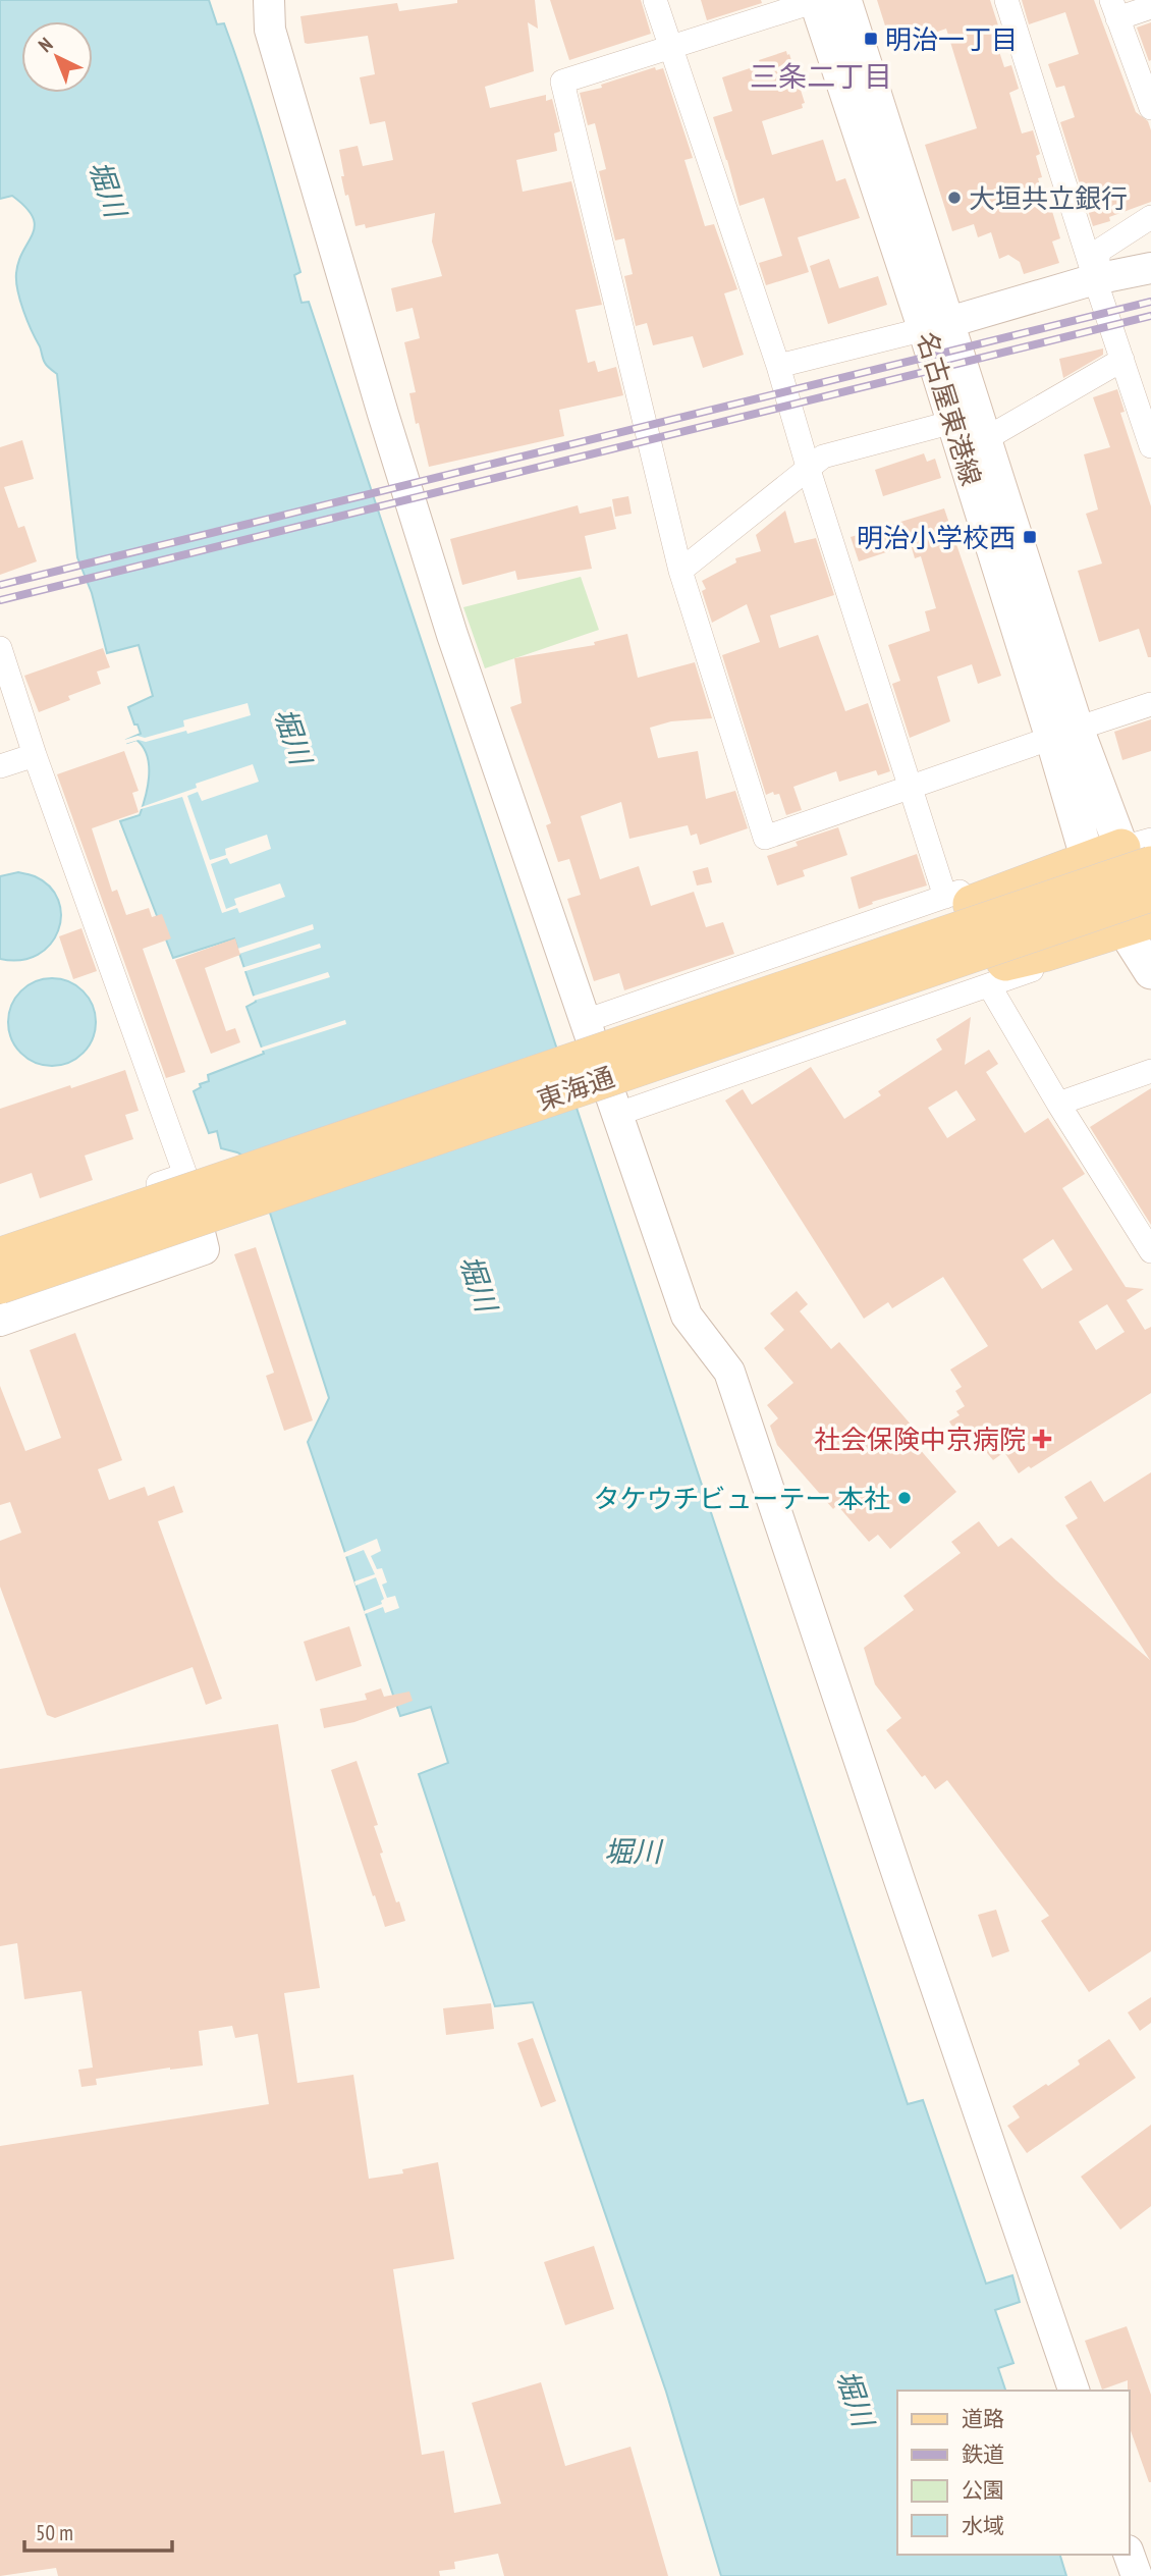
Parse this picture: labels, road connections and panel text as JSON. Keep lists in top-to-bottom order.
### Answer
{
  "streets": {
    "main road": ["名古屋東港線", "東海通"]
  },
  "crossings": [
    ["名古屋東港線", "東海通"]
  ],
  "districts": ["三条二丁目"],
  "water": ["堀川"],
  "places": {
    "transit": ["明治一丁目", "明治小学校西"],
    "other": ["大垣共立銀行", "タケウチビューテー 本社"],
    "health": ["社会保険中京病院"]
  },
  "legend": [
    "道路",
    "鉄道",
    "公園",
    "水域"
  ],
  "scale_bar": "50 m",
  "north": "top left"
}
